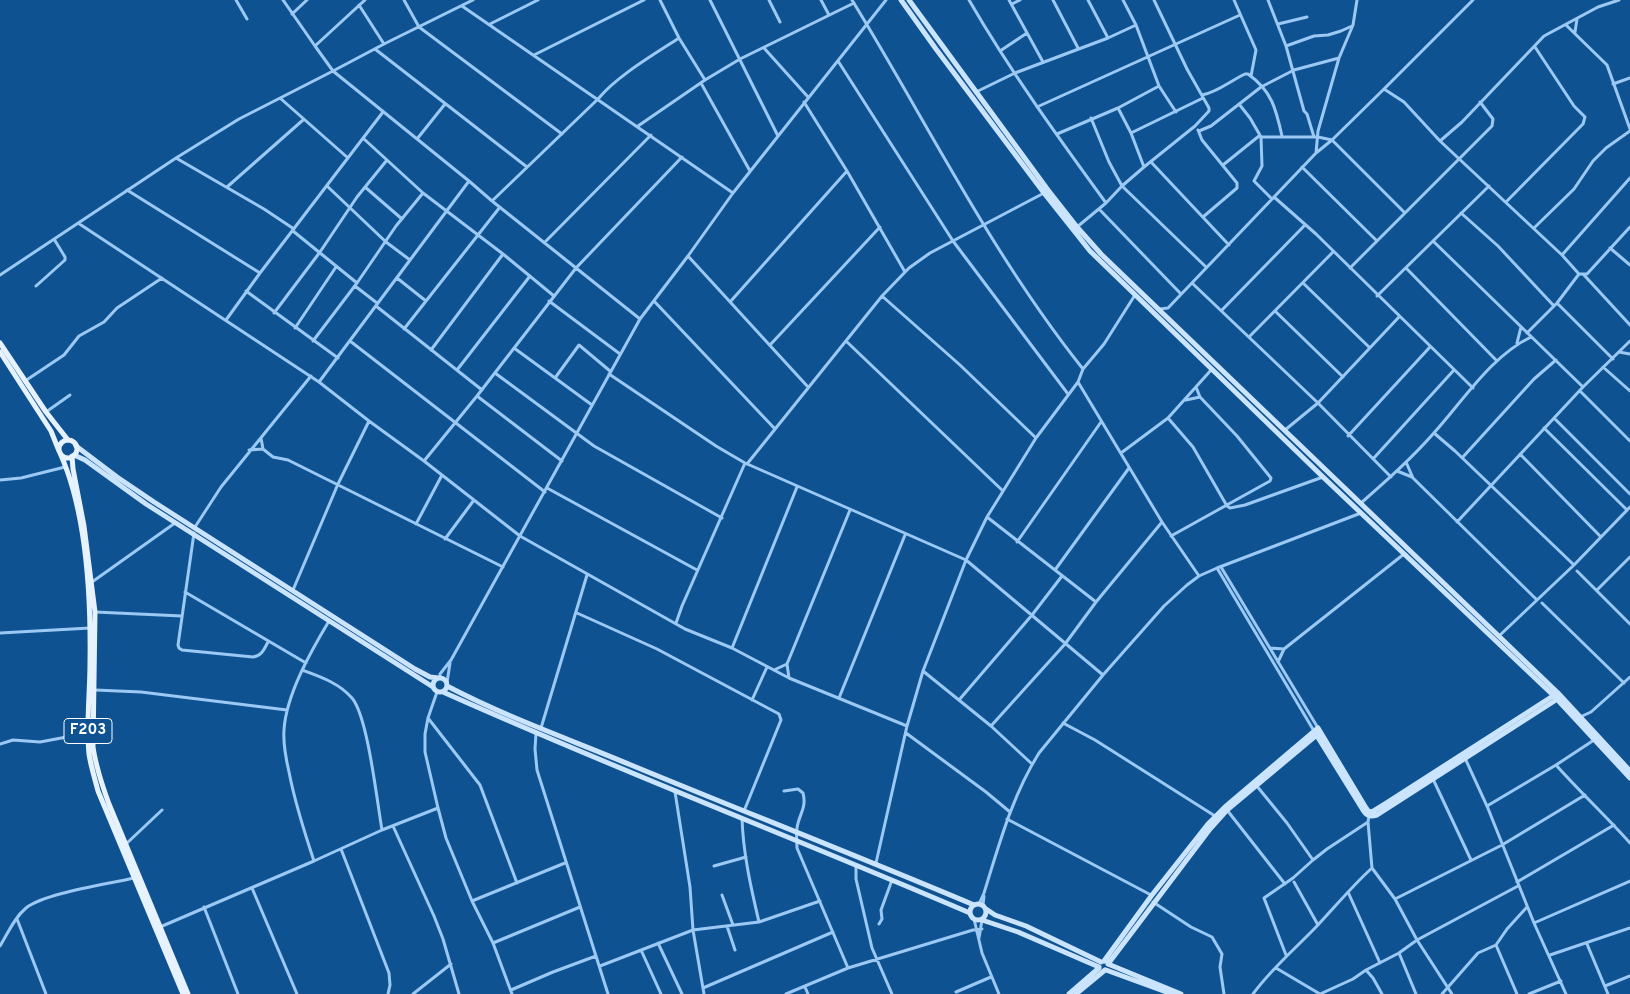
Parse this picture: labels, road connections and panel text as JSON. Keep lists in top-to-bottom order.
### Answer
{
  "streets": {
    "main road": ["F203"]
  }
}
